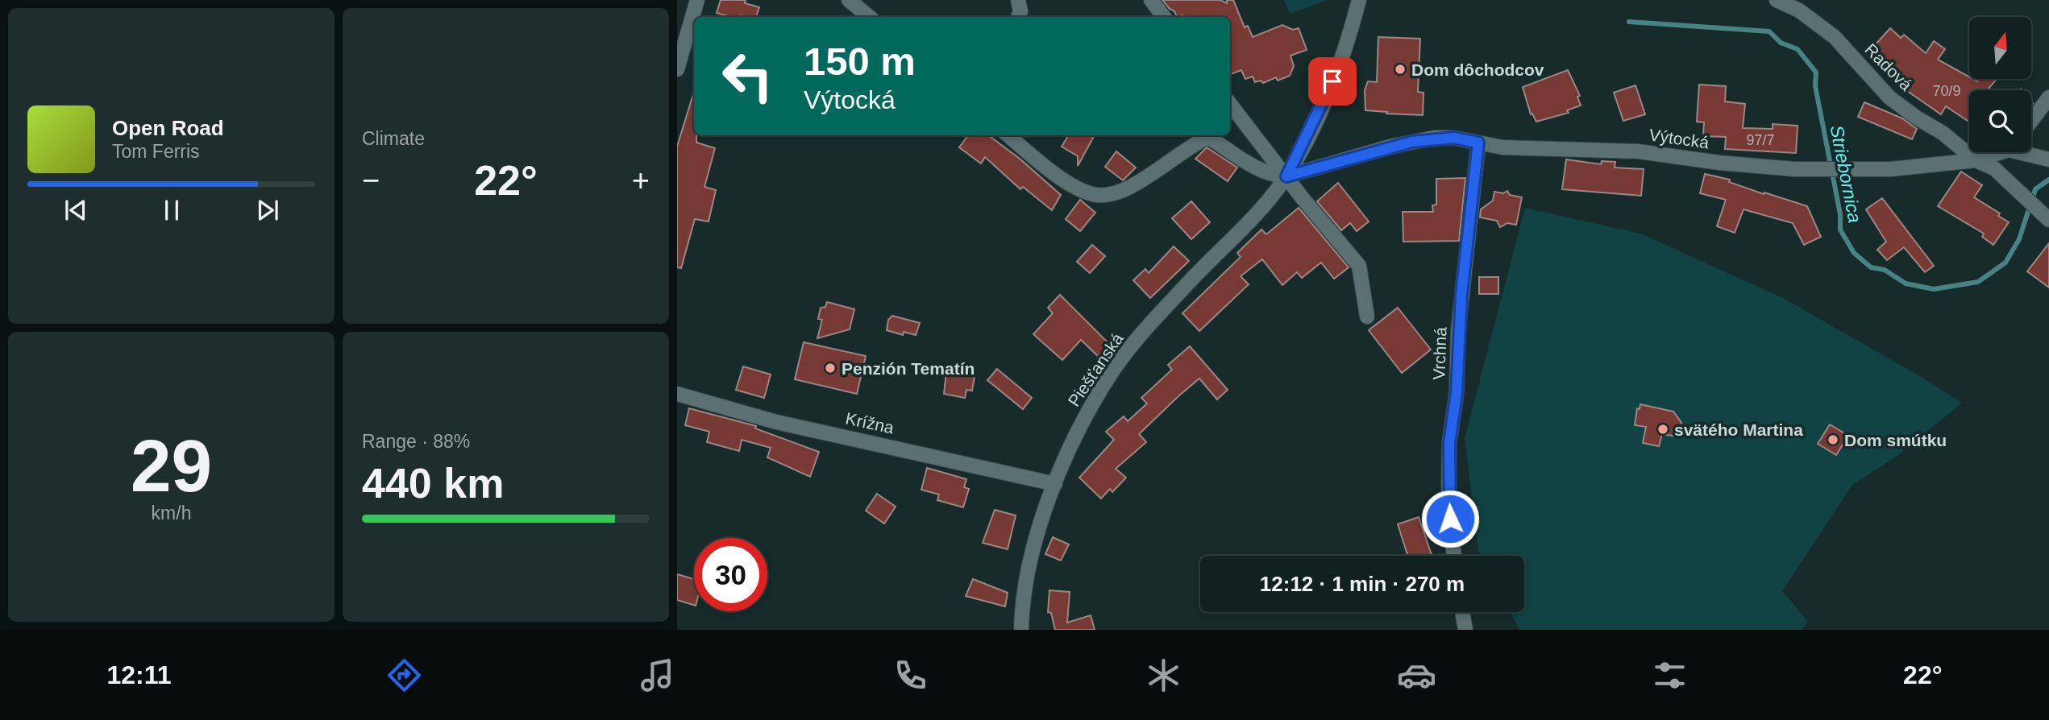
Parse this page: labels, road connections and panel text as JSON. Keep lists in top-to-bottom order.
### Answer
{
  "streets": {
    "street": [
      "Radová",
      "Výtocká",
      "Vrchná",
      "Piešťanská",
      "Krížna"
    ]
  },
  "crossings": [
    ["Radová", "Výtocká"],
    ["Výtocká", "Vrchná"],
    ["Výtocká", "Piešťanská"],
    ["Piešťanská", "Krížna"]
  ],
  "water": ["Striebornica"],
  "places": [
    "Dom dôchodcov",
    "Penzión Tematín",
    "svätého Martina",
    "Dom smútku"
  ],
  "house_numbers": ["70/9", "97/7"],
  "north": "top",
  "page": {
    "tile": [
      "Climate",
      ["29", "km/h"],
      ["Range · 88%", "440 km"]
    ],
    "turn": ["150 m", "Výtocká"],
    "song": ["Open Road", "Tom Ferris"],
    "heat": ["−", "22°", "+"],
    "limit": "30",
    "trip": "12:12 · 1 min · 270 m",
    "tabs": ["12:11", "22°"]
  }
}
